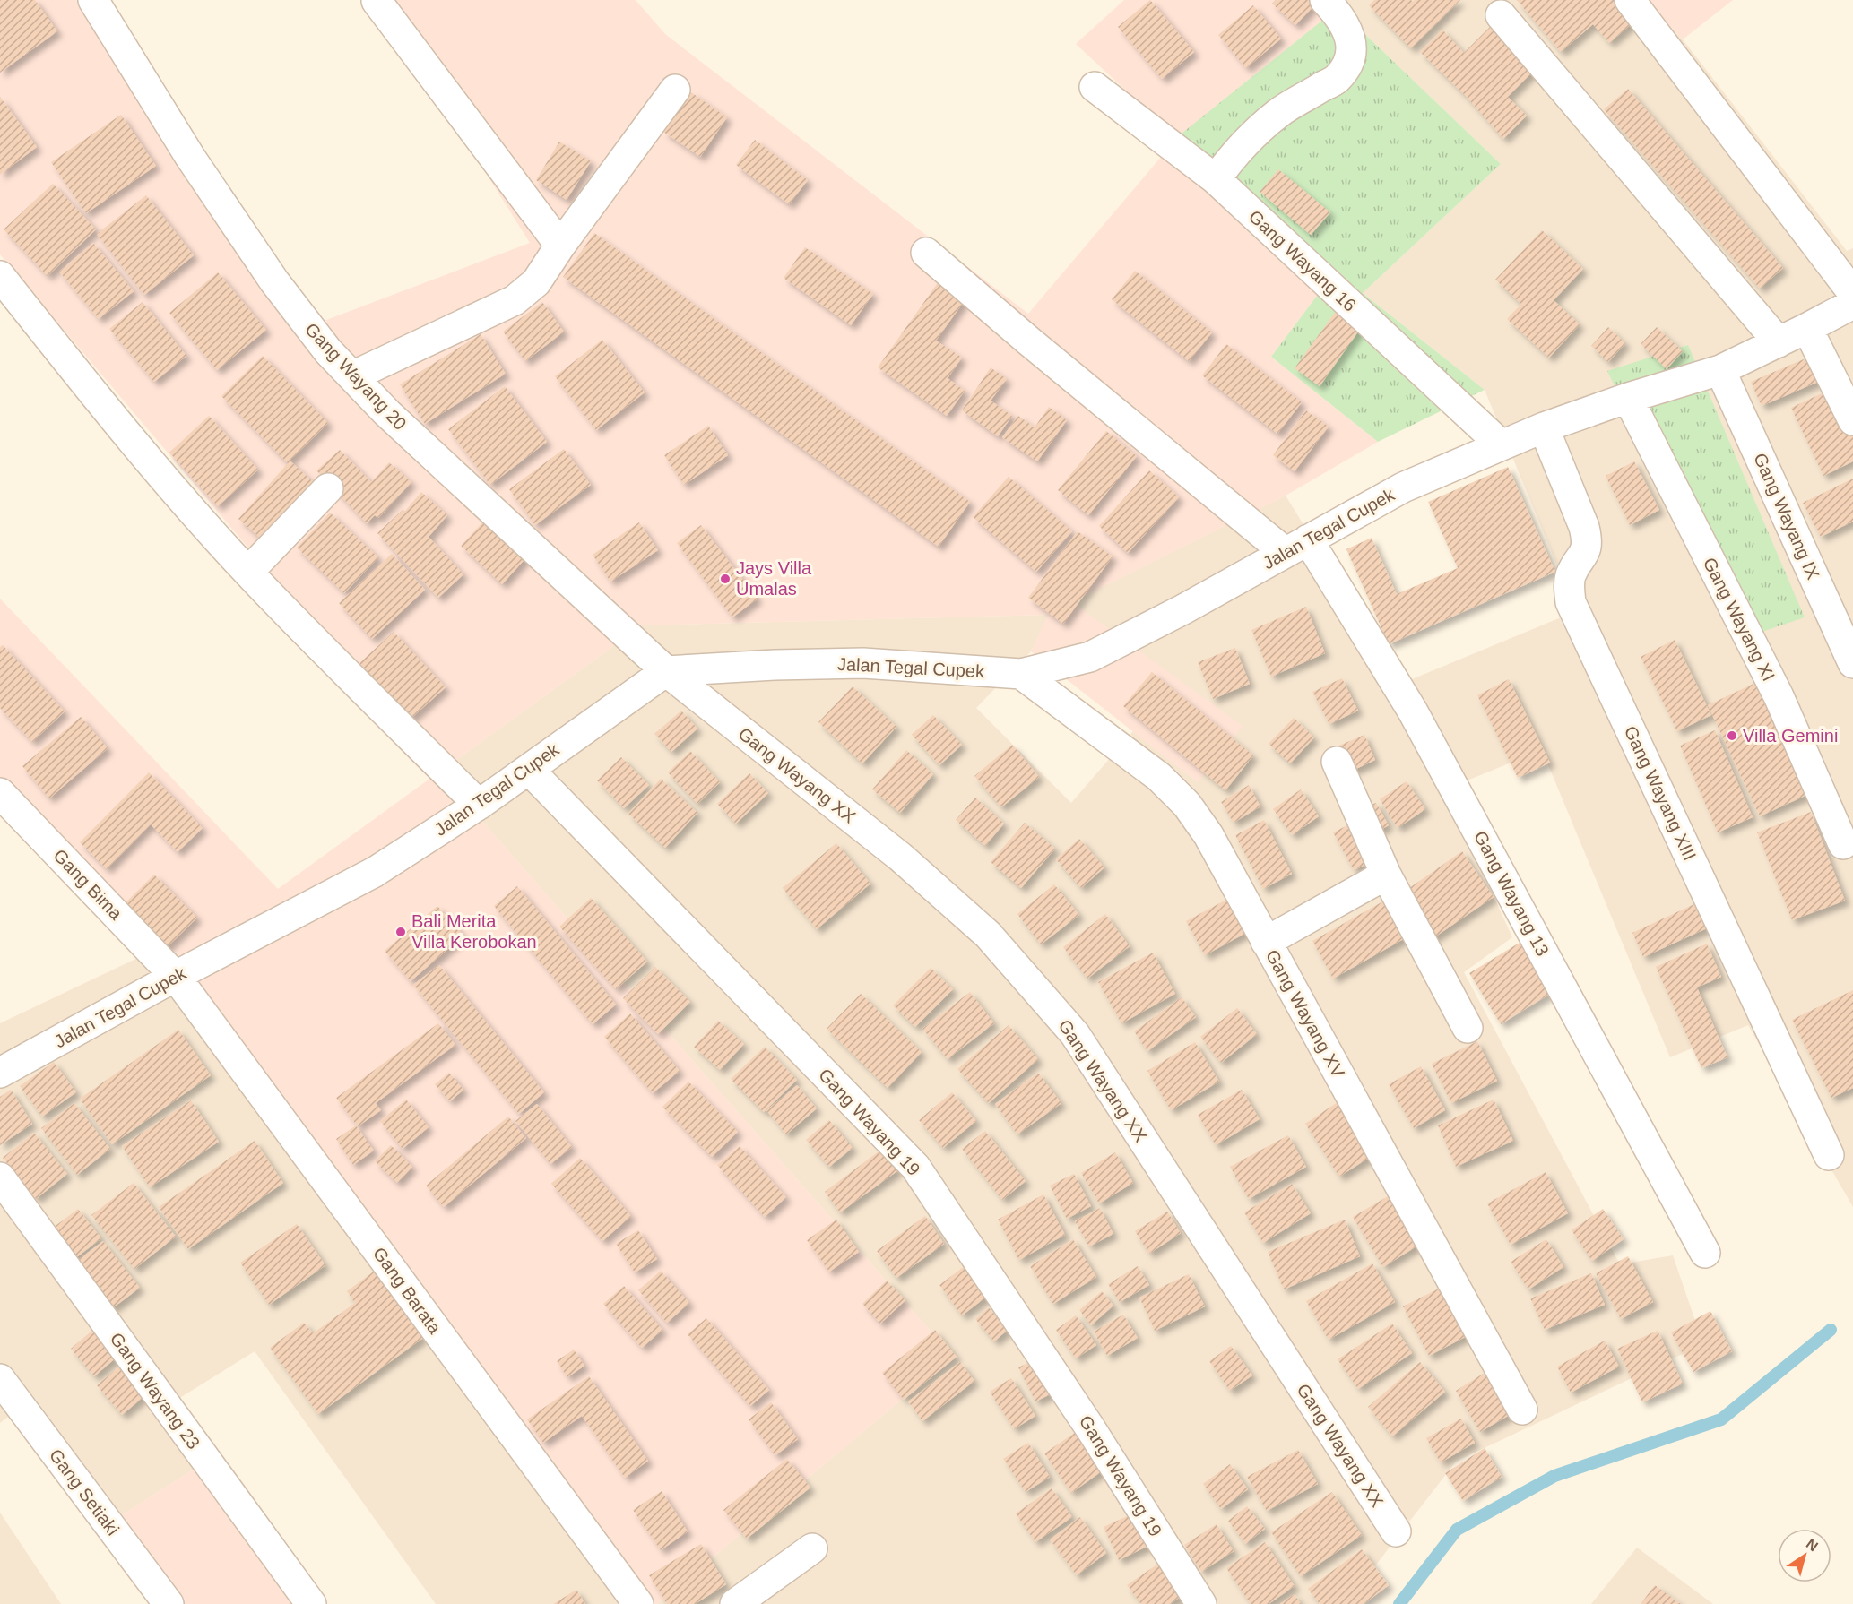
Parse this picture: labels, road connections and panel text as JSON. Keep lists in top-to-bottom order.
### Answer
{
  "streets": {
    "street": [
      "Gang Wayang 16",
      "Gang Wayang 20",
      "Gang Wayang IX",
      "Jalan Tegal Cupek",
      "Gang Wayang XI",
      "Gang Wayang XX",
      "Gang Wayang XIII",
      "Gang Bima",
      "Gang Wayang 13",
      "Gang Wayang XV",
      "Gang Wayang 19",
      "Gang Barata",
      "Gang Wayang 23",
      "Gang Setiaki"
    ]
  },
  "crossings": [
    ["Gang Wayang 16", "Jalan Tegal Cupek"],
    ["Gang Wayang 20", "Jalan Tegal Cupek"],
    ["Gang Wayang 20", "Gang Wayang XX"],
    ["Gang Wayang IX", "Jalan Tegal Cupek"],
    ["Jalan Tegal Cupek", "Gang Wayang XI"],
    ["Jalan Tegal Cupek", "Gang Wayang XX"],
    ["Jalan Tegal Cupek", "Gang Wayang XIII"],
    ["Jalan Tegal Cupek", "Gang Bima"],
    ["Jalan Tegal Cupek", "Gang Wayang 13"],
    ["Jalan Tegal Cupek", "Gang Wayang XV"],
    ["Jalan Tegal Cupek", "Gang Wayang 19"],
    ["Jalan Tegal Cupek", "Gang Barata"],
    ["Gang Bima", "Gang Barata"]
  ],
  "places": ["Jays Villa Umalas", "Villa Gemini", "Bali Merita Villa Kerobokan"],
  "north": "top right"
}
